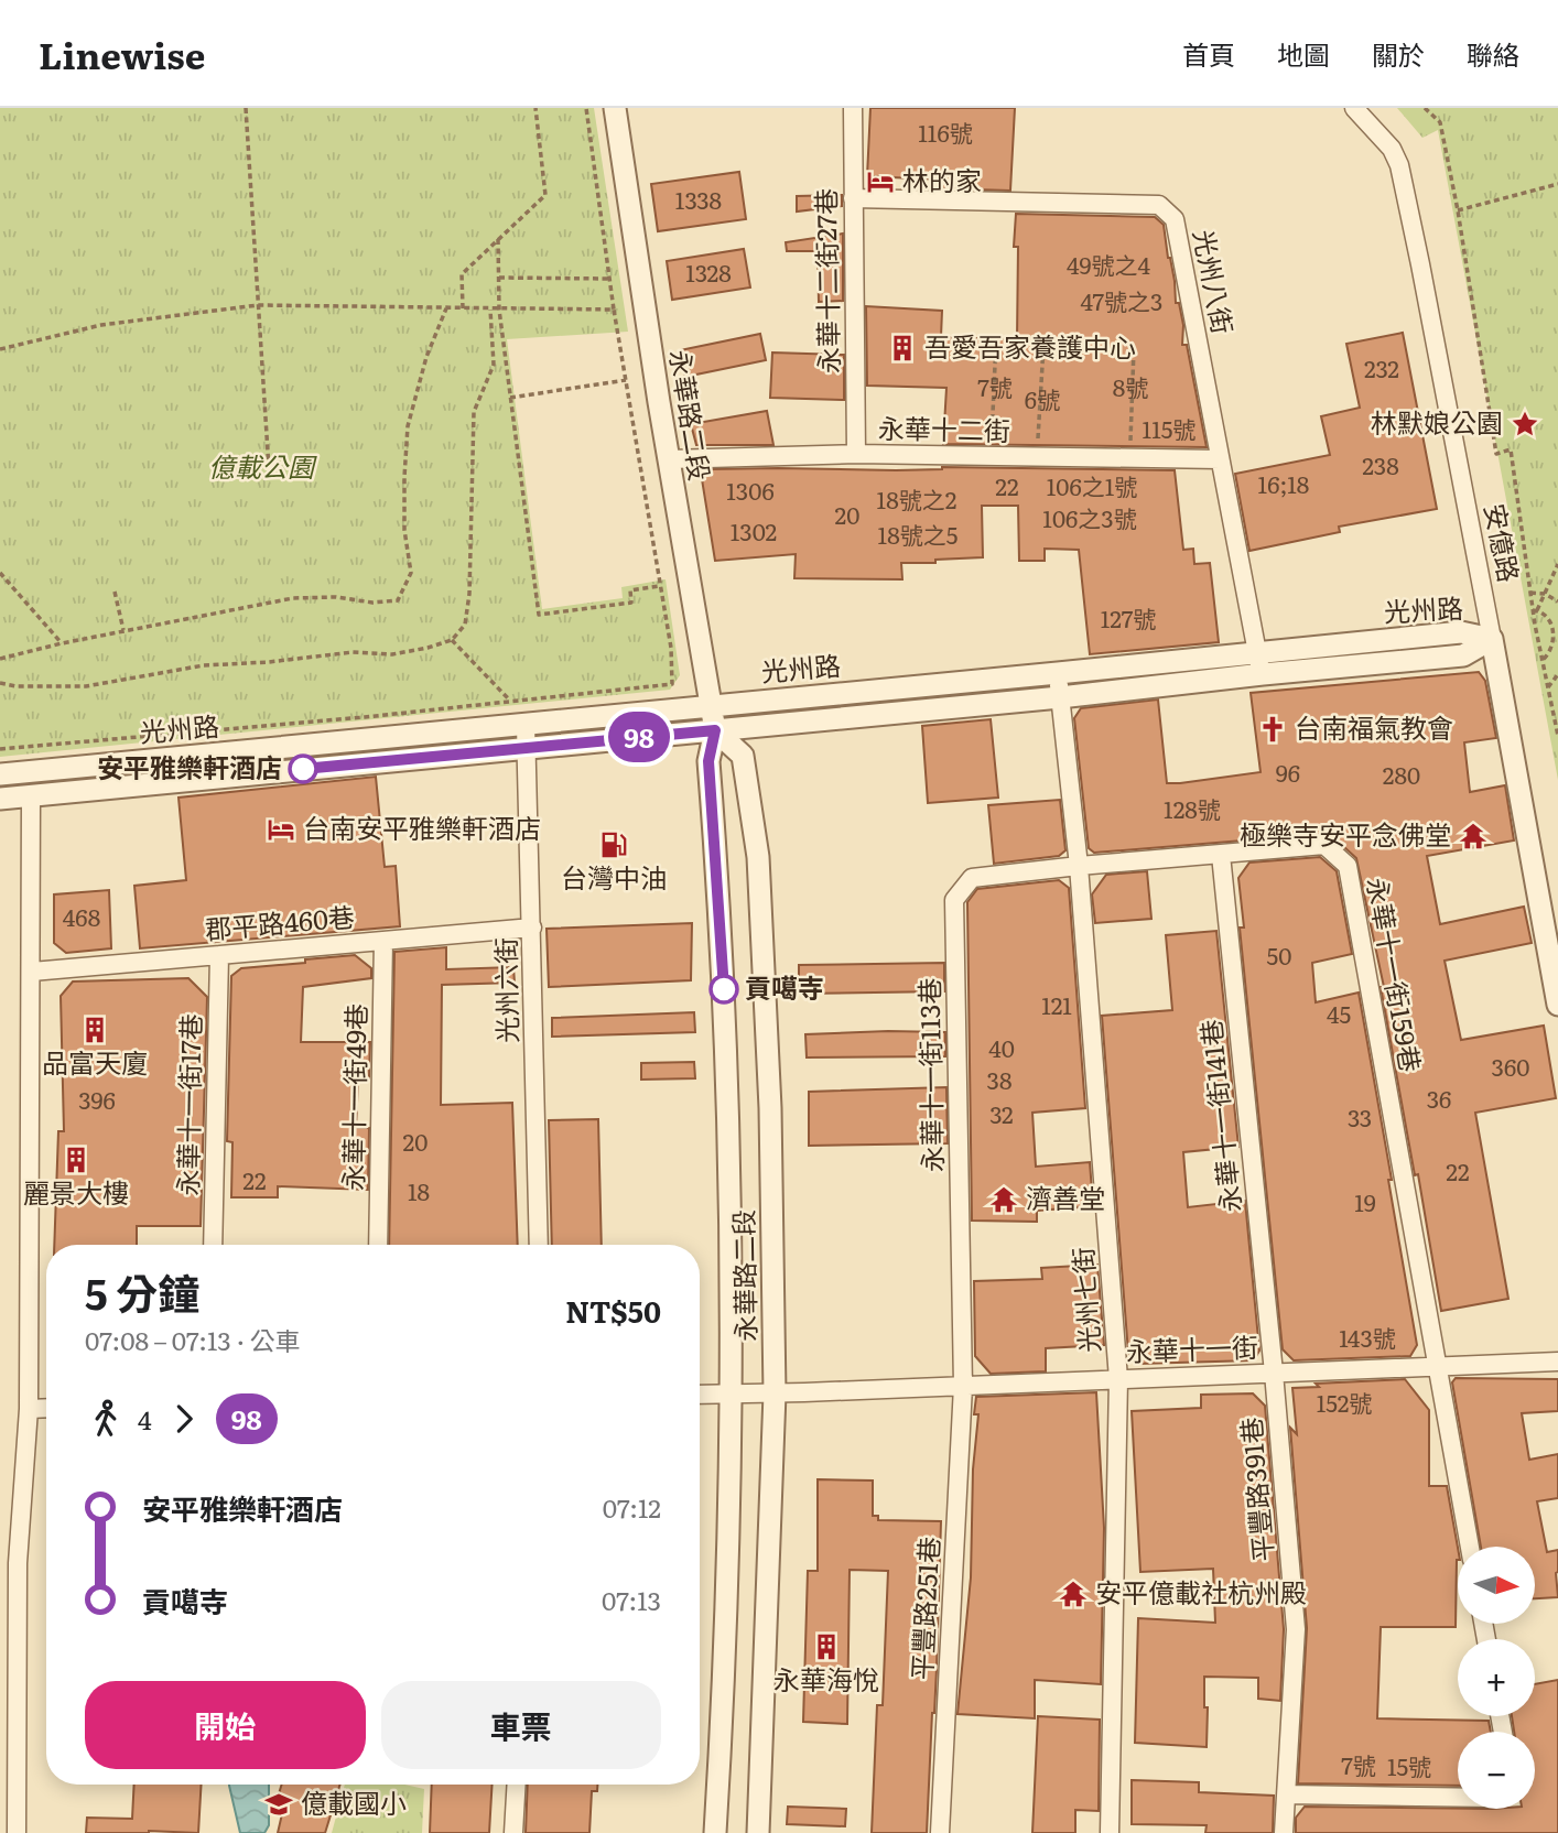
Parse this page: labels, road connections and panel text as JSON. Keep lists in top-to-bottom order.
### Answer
{
  "streets": {
    "street": [
      "永華十二街27巷",
      "光州八街",
      "永華路二段",
      "永華十二街",
      "安億路",
      "光州路",
      "郡平路460巷",
      "永華十一街159巷",
      "光州六街",
      "永華十一街113巷",
      "永華十一街49巷",
      "永華十一街17巷",
      "永華十一街141巷",
      "光州七街",
      "永華十一街",
      "平豐路391巷",
      "平豐路251巷"
    ]
  },
  "crossings": [
    ["永華十二街27巷", "光州八街"],
    ["永華十二街27巷", "永華十二街"],
    ["光州八街", "永華十二街"],
    ["光州八街", "光州路"],
    ["永華路二段", "永華十二街"],
    ["永華路二段", "光州路"],
    ["永華路二段", "永華十一街"],
    ["安億路", "光州路"],
    ["光州路", "光州六街"],
    ["光州路", "光州七街"],
    ["郡平路460巷", "光州六街"],
    ["郡平路460巷", "永華十一街49巷"],
    ["郡平路460巷", "永華十一街17巷"],
    ["永華十一街159巷", "永華十一街113巷"],
    ["永華十一街159巷", "永華十一街141巷"],
    ["永華十一街159巷", "光州七街"],
    ["永華十一街159巷", "永華十一街"],
    ["永華十一街113巷", "光州七街"],
    ["永華十一街113巷", "永華十一街"],
    ["永華十一街113巷", "平豐路251巷"],
    ["永華十一街141巷", "永華十一街"],
    ["永華十一街141巷", "平豐路391巷"],
    ["光州七街", "永華十一街"],
    ["永華十一街", "平豐路391巷"],
    ["永華十一街", "平豐路251巷"]
  ],
  "parks": ["億載公園"],
  "places": {
    "hotel": ["林的家", "台南安平雅樂軒酒店"],
    "building": [
      "吾愛吾家養護中心",
      "品富天廈",
      "麗景大樓",
      "永華海悅"
    ],
    "place": ["林默娘公園"],
    "church": ["台南福氣教會"],
    "other": ["安平雅樂軒酒店", "貢噶寺"],
    "temple": ["極樂寺安平念佛堂", "濟善堂", "安平億載社杭州殿"],
    "fuel station": ["台灣中油"],
    "school or university": ["億載國小"]
  },
  "lines": ["bus line 98"],
  "house_numbers": [
    "116號",
    "1338",
    "49號之4",
    "1328",
    "47號之3",
    "232",
    "7號",
    "8號",
    "6號",
    "115號",
    "238",
    "16;18",
    "22",
    "106之1號",
    "1306",
    "18號之2",
    "20",
    "106之3號",
    "1302",
    "18號之5",
    "127號",
    "96",
    "280",
    "128號",
    "468",
    "50",
    "121",
    "45",
    "40",
    "360",
    "38",
    "36",
    "396",
    "32",
    "33",
    "20",
    "22",
    "22",
    "18",
    "19",
    "143號",
    "152號",
    "7號",
    "15號"
  ],
  "north": "right",
  "page": {
    "header": "Linewise",
    "nav": [
      "首頁",
      "地圖",
      "關於",
      "聯絡"
    ],
    "on_map": "98",
    "heading": ["5 分鐘", "07:08 – 07:13 · 公車", "NT$50"],
    "legs": ["4", "98"],
    "list": [
      {
        "name": "安平雅樂軒酒店",
        "value": "07:12"
      },
      {
        "name": "貢噶寺",
        "value": "07:13"
      }
    ],
    "map_buttons": ["+", "−"],
    "buttons": ["開始", "車票"]
  }
}
